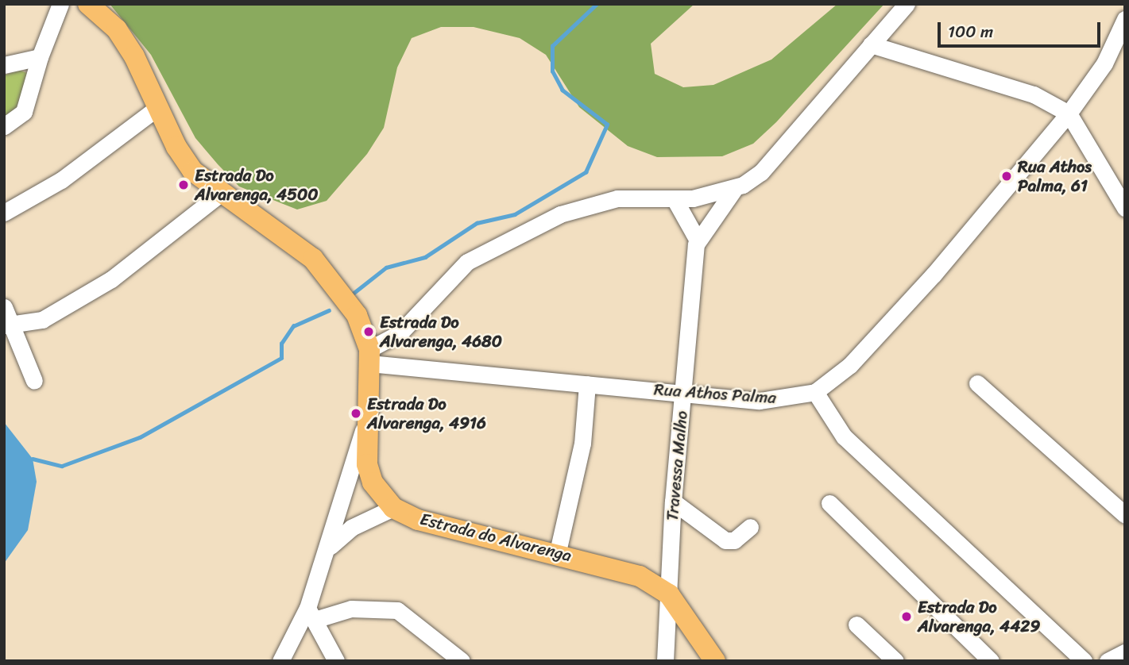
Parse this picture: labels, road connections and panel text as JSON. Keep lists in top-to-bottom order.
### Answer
{
  "streets": {
    "main road": ["Estrada do Alvarenga"],
    "street": ["Rua Athos Palma", "Travessa Malho"]
  },
  "crossings": [
    ["Rua Athos Palma", "Travessa Malho"],
    ["Rua Athos Palma", "Estrada do Alvarenga"],
    ["Travessa Malho", "Estrada do Alvarenga"]
  ],
  "places": [
    "Rua Athos Palma, 61",
    "Estrada Do Alvarenga, 4500",
    "Estrada Do Alvarenga, 4680",
    "Estrada Do Alvarenga, 4916",
    "Estrada Do Alvarenga, 4429"
  ],
  "scale_bar": "100 m"
}
